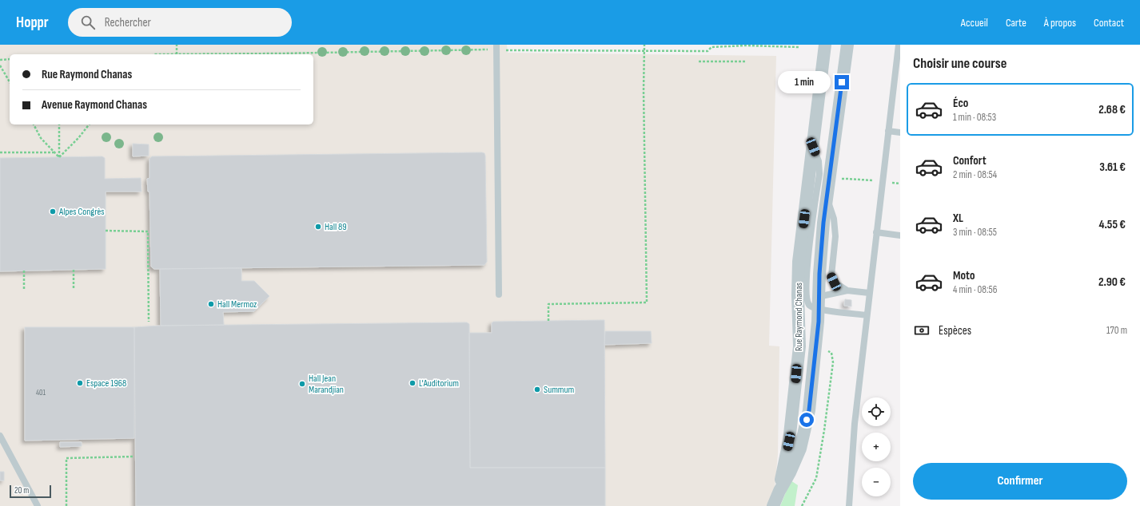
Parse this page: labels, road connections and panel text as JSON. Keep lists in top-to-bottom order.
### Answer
{
  "streets": {
    "street": ["Rue Raymond Chanas"]
  },
  "places": [
    "Alpes Congrès",
    "Hall 89",
    "Hall Mermoz",
    "Espace 1968",
    "L'Auditorium",
    "Hall Jean Marandjian",
    "Summum"
  ],
  "house_numbers": ["401"],
  "scale_bar": "20 m",
  "page": {
    "header": "Hoppr",
    "search": "Rechercher",
    "nav": [
      "Accueil",
      "Carte",
      "À propos",
      "Contact"
    ],
    "heading": "Choisir une course",
    "banner": ["Rue Raymond Chanas", "Avenue Raymond Chanas"],
    "bubble": "1 min",
    "list": [
      {
        "name": "Éco",
        "note": "1 min · 08:53",
        "value": "2.68 €"
      },
      {
        "name": "Confort",
        "note": "2 min · 08:54",
        "value": "3.61 €"
      },
      {
        "name": "XL",
        "note": "3 min · 08:55",
        "value": "4.55 €"
      },
      {
        "name": "Moto",
        "note": "4 min · 08:56",
        "value": "2.90 €"
      }
    ],
    "pay": ["Espèces", "170 m"],
    "map_buttons": ["+", "−"],
    "buttons": "Confirmer",
    "scale": "20 m"
  }
}
